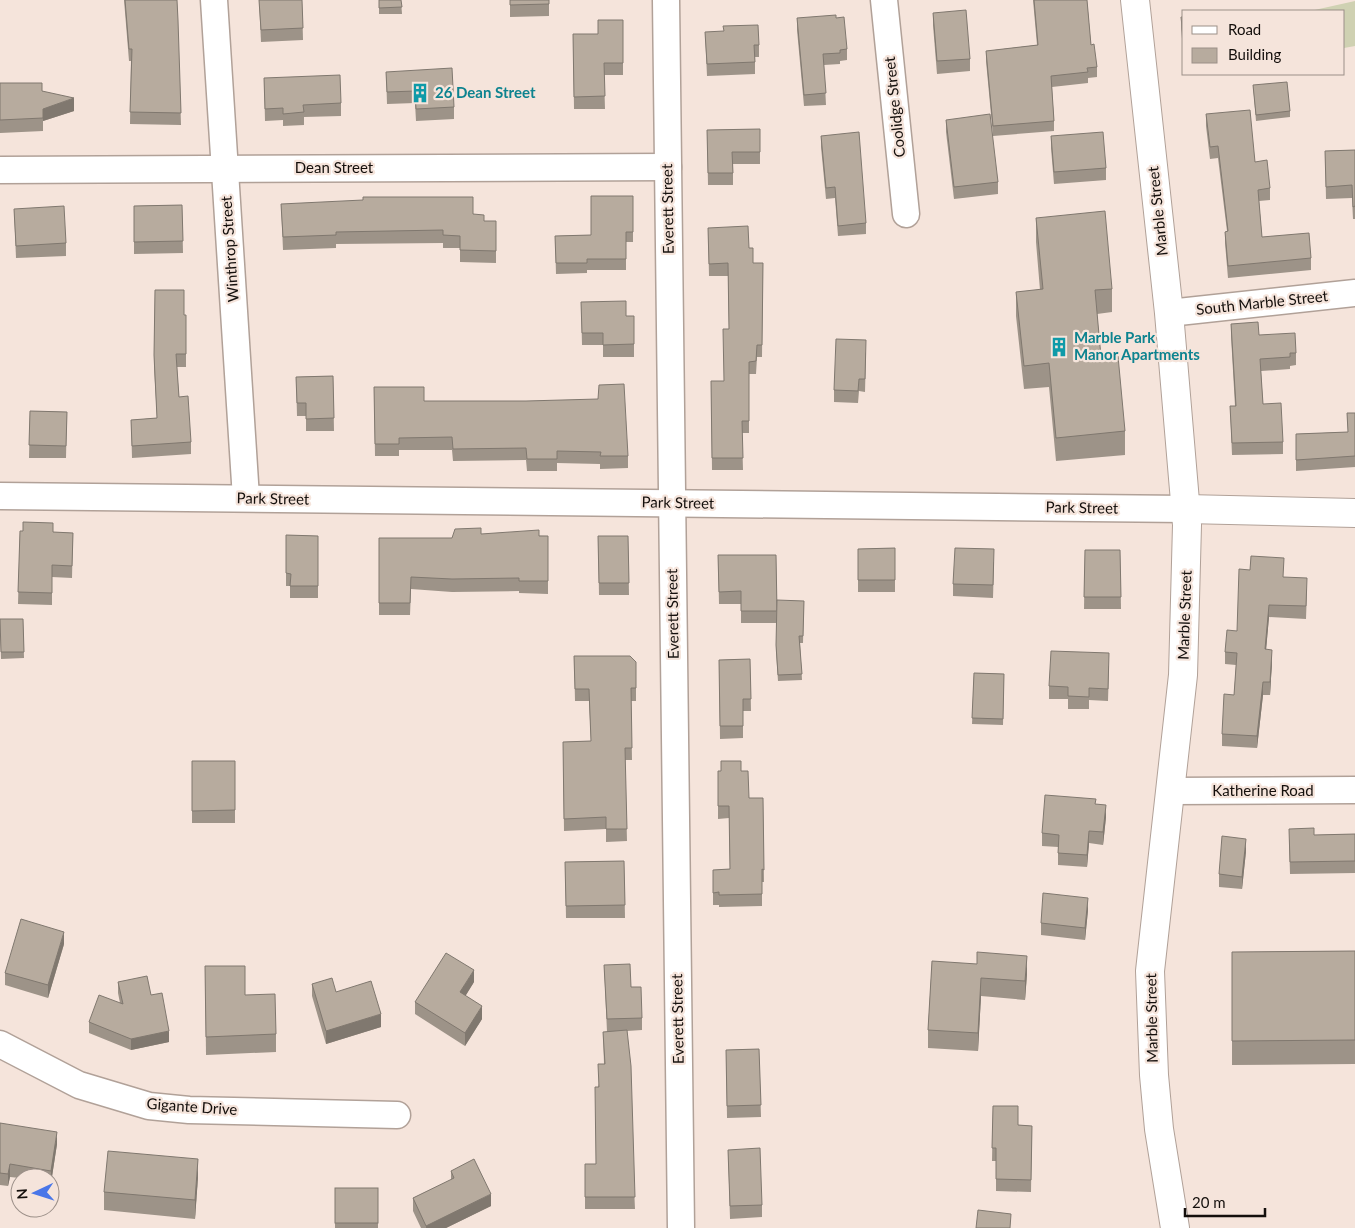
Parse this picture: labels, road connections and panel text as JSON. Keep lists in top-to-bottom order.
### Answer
{
  "streets": {
    "main road": ["Marble Street", "Park Street"],
    "street": [
      "Coolidge Street",
      "Dean Street",
      "Everett Street",
      "Winthrop Street",
      "South Marble Street",
      "Katherine Road",
      "Gigante Drive"
    ]
  },
  "crossings": [
    ["Dean Street", "Everett Street"],
    ["Dean Street", "Winthrop Street"],
    ["Everett Street", "Park Street"],
    ["Marble Street", "South Marble Street"],
    ["Marble Street", "Park Street"],
    ["Marble Street", "Katherine Road"],
    ["Winthrop Street", "Park Street"]
  ],
  "places": {
    "building": ["26 Dean Street", "Marble Park Manor Apartments"]
  },
  "legend": ["Road", "Building"],
  "scale_bar": "20 m",
  "north": "left"
}
